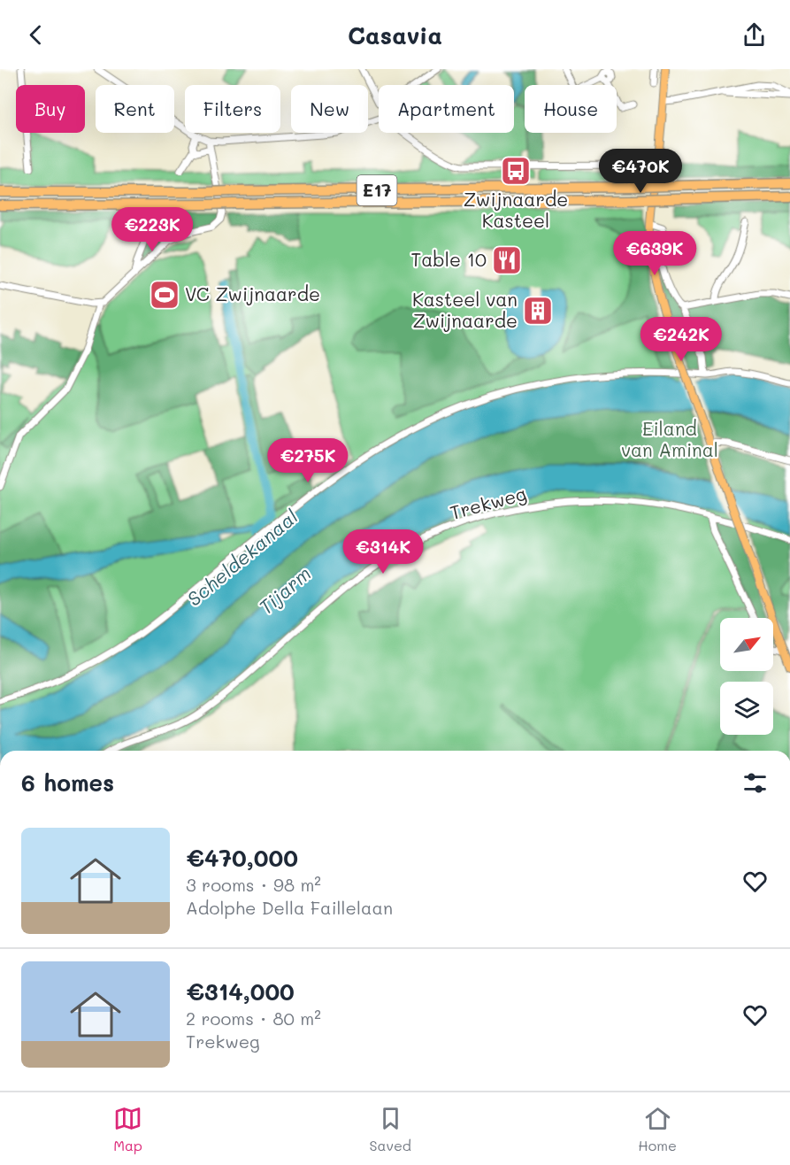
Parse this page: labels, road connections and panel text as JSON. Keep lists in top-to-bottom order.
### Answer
{
  "streets": {
    "highway": ["E17"],
    "street": ["Trekweg"]
  },
  "water": ["Scheldekanaal", "Tijarm"],
  "parks": ["Eiland van Aminal"],
  "places": {
    "bus stop": ["Zwijnaarde Kasteel"],
    "restaurant": ["Table 10"],
    "sports": ["VC Zwijnaarde"],
    "building": ["Kasteel van Zwijnaarde"]
  },
  "north": "top right",
  "page": {
    "header": "Casavia",
    "chip": [
      "Buy",
      "Rent",
      "Filters",
      "New",
      "Apartment",
      "House"
    ],
    "price": [
      "€470K",
      "€223K",
      "€639K",
      "€242K",
      "€275K",
      "€314K"
    ],
    "heading": "6 homes",
    "list": [
      {
        "name": "€470,000",
        "note": "3 rooms · 98 m² · Adolphe Della Faillelaan"
      },
      {
        "name": "€314,000",
        "note": "2 rooms · 80 m² · Trekweg"
      }
    ],
    "tabs": ["Map", "Saved", "Home"]
  }
}
